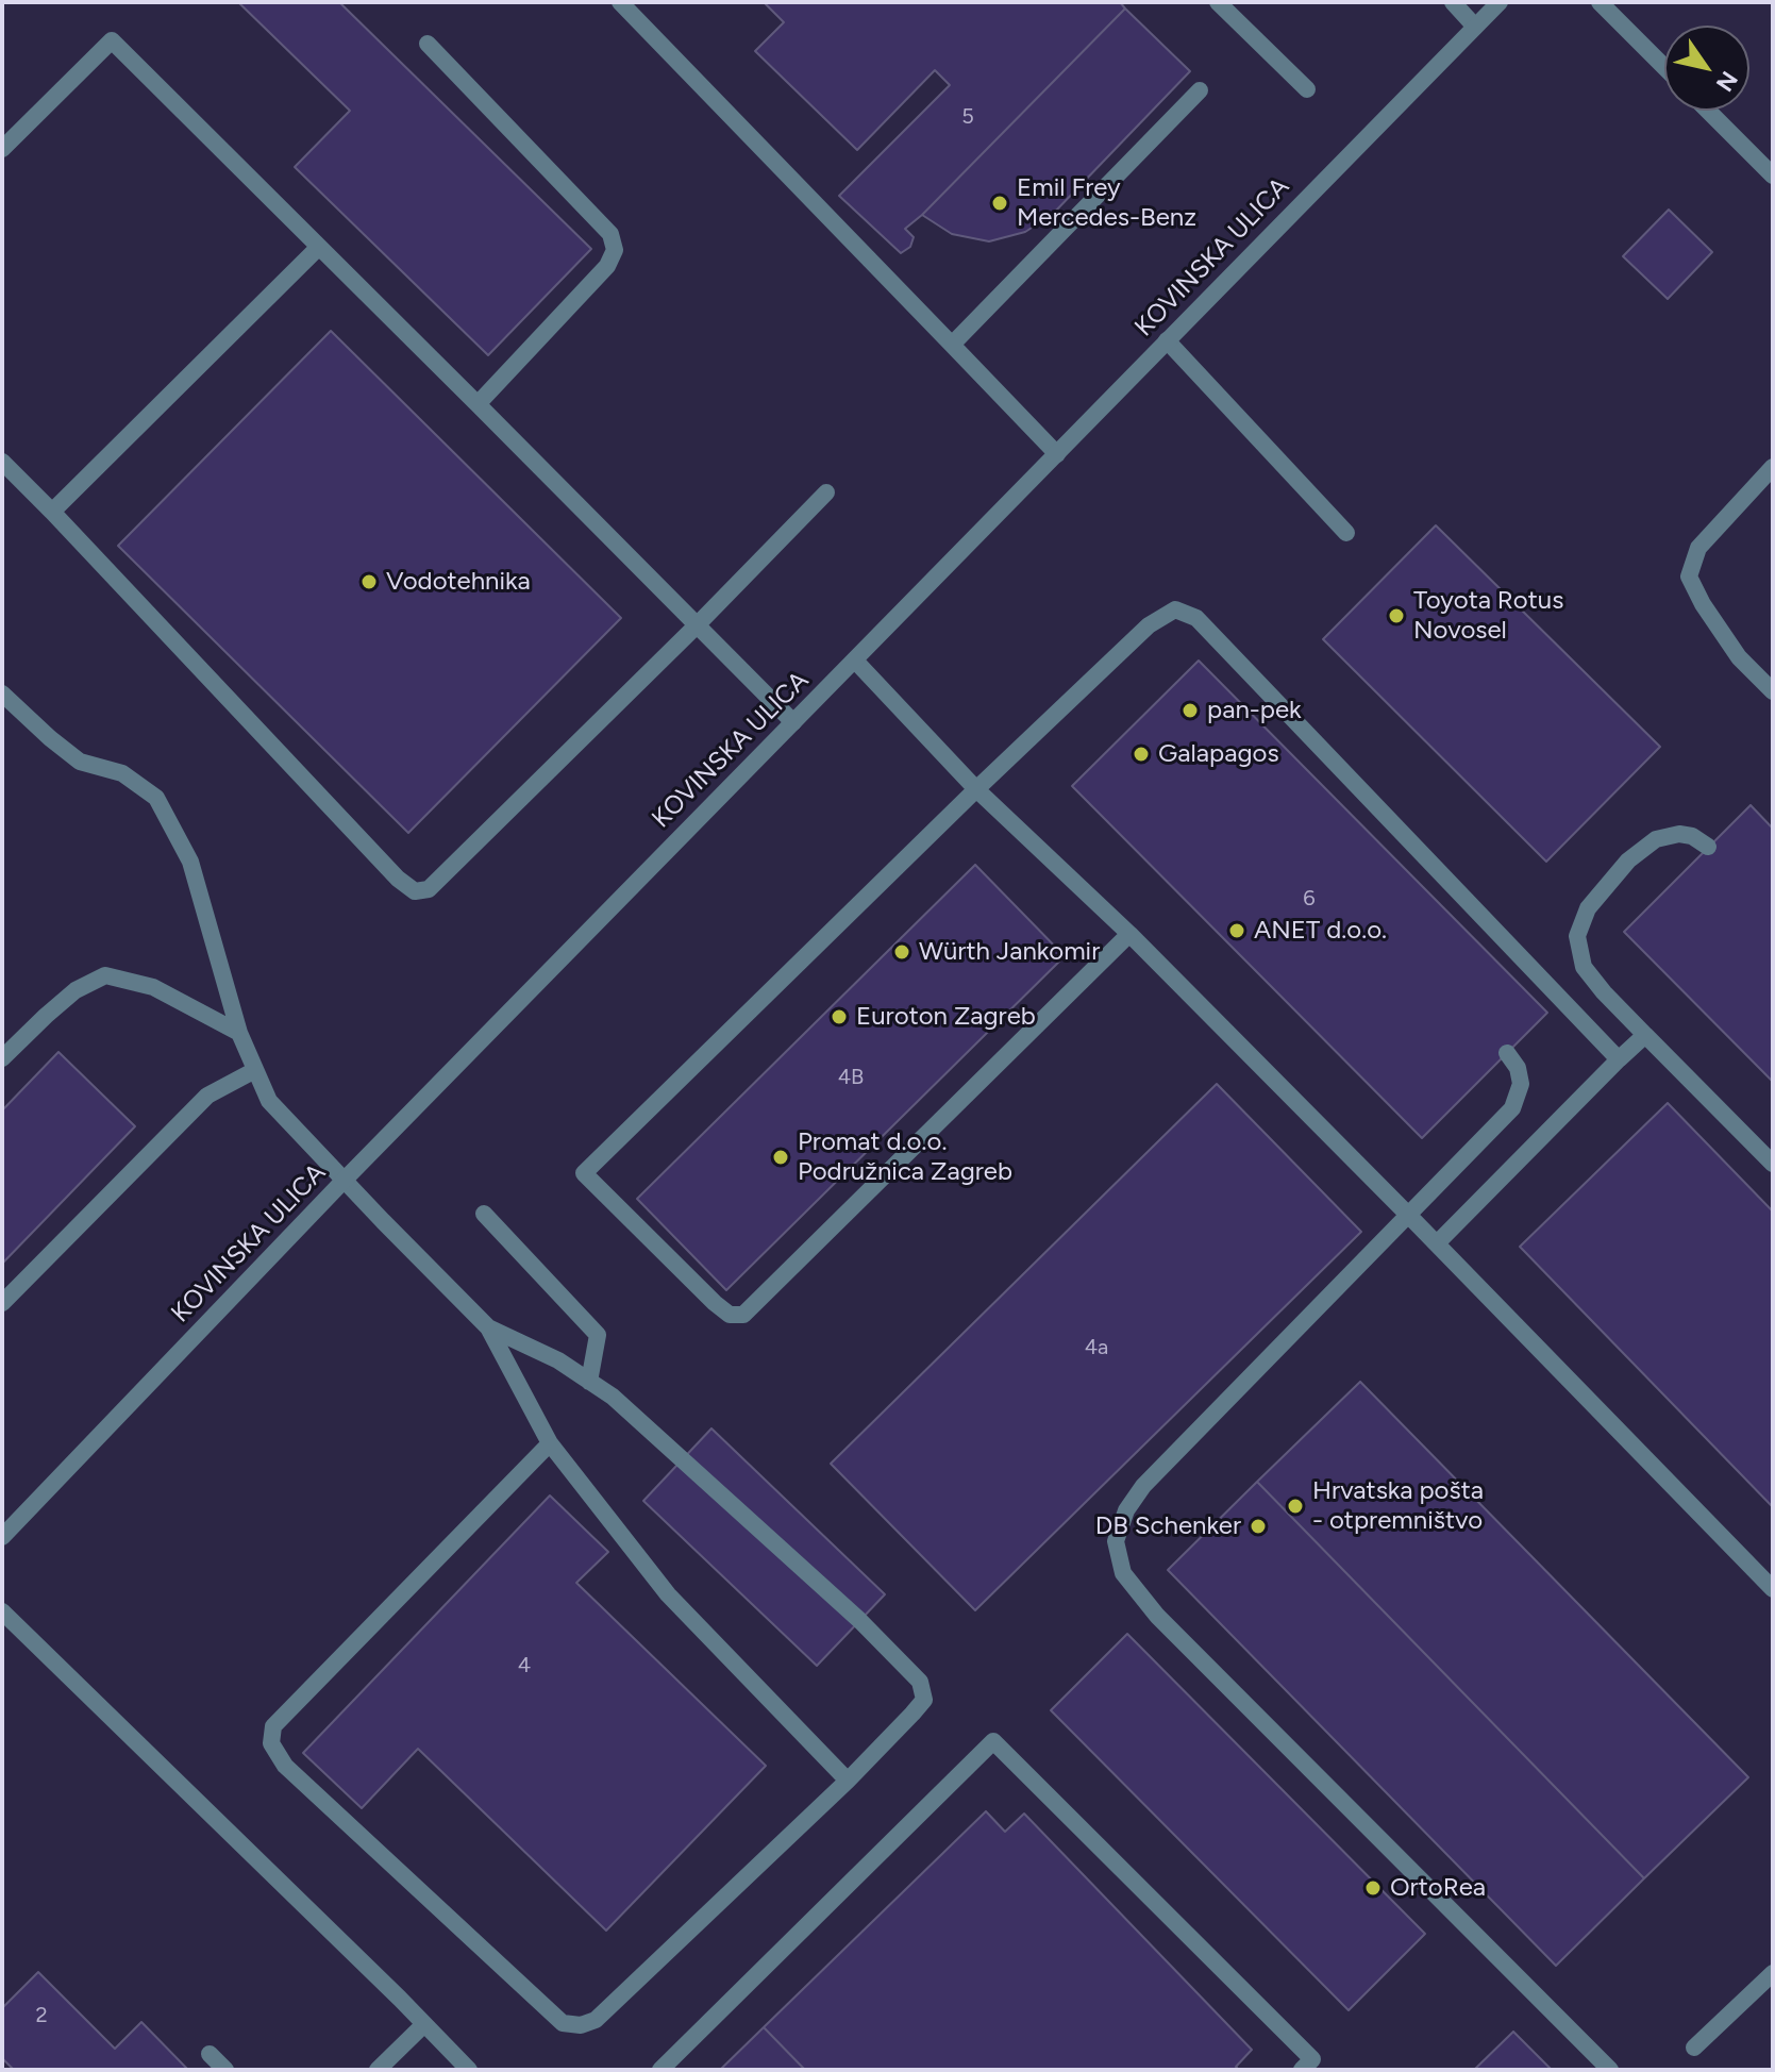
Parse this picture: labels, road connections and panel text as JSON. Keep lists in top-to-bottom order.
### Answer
{
  "streets": {
    "street": ["KOVINSKA ULICA"]
  },
  "places": [
    "Emil Frey Mercedes-Benz",
    "Vodotehnika",
    "Toyota Rotus Novosel",
    "pan-pek",
    "Galapagos",
    "ANET d.o.o.",
    "Würth Jankomir",
    "Euroton Zagreb",
    "Promat d.o.o. Podružnica Zagreb",
    "Hrvatska pošta - otpremništvo",
    "DB Schenker",
    "OrtoRea"
  ],
  "house_numbers": [
    "5",
    "6",
    "4B",
    "4a",
    "4",
    "2"
  ],
  "north": "bottom right"
}
